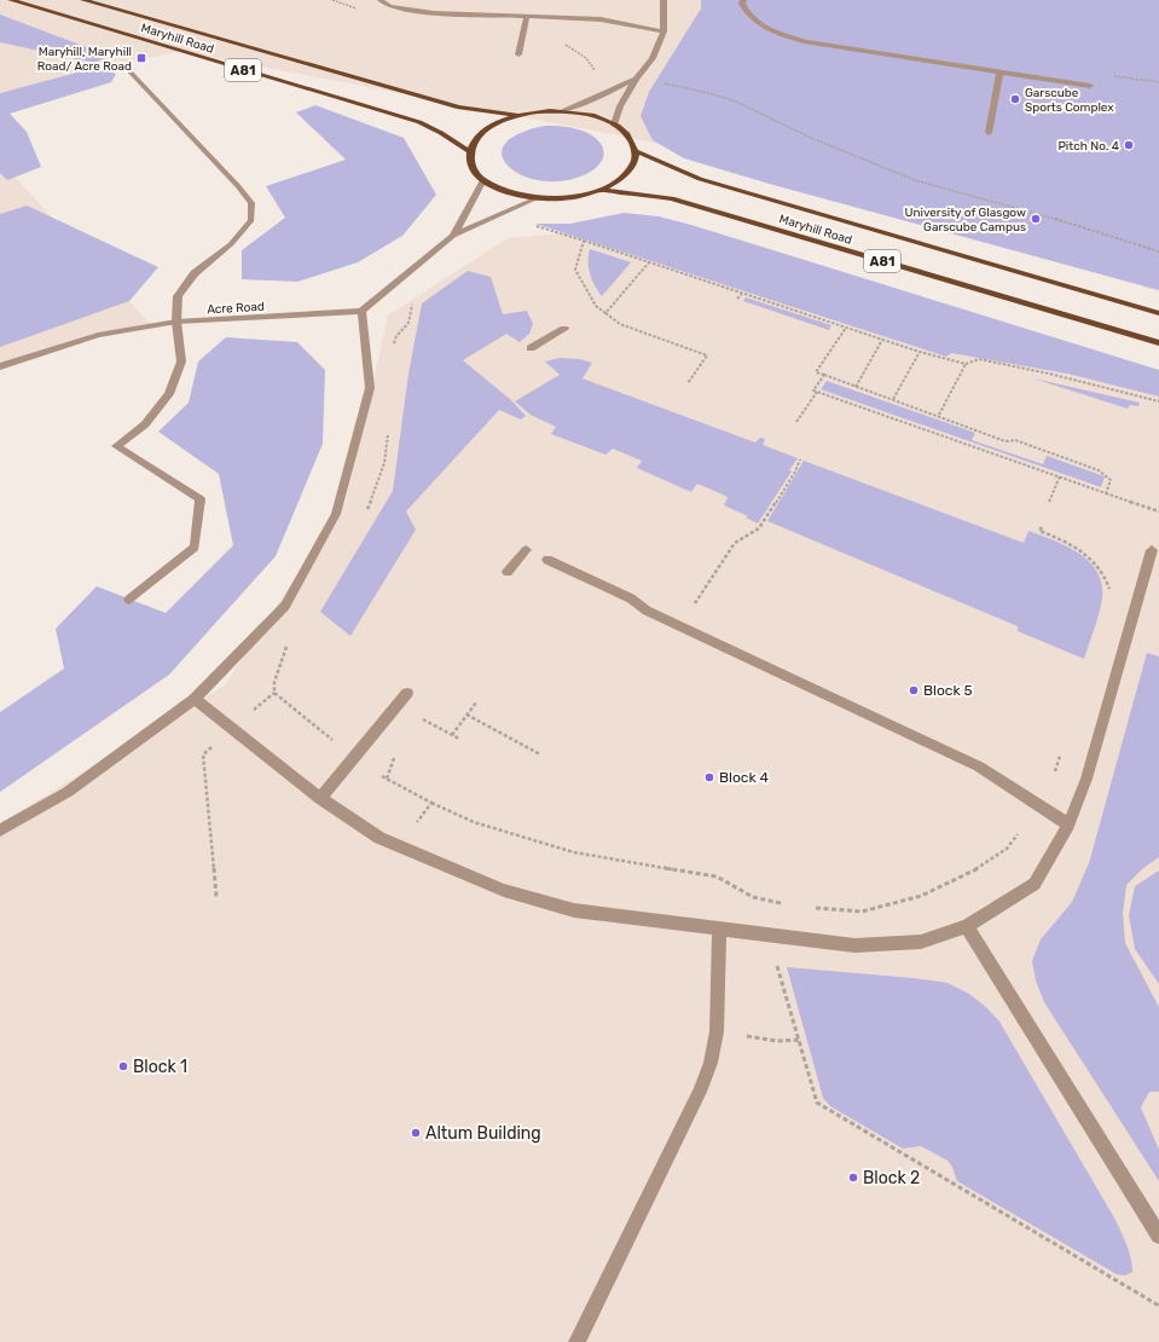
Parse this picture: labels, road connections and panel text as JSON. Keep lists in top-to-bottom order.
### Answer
{
  "streets": {
    "main road": ["Maryhill Road", "A81"],
    "street": ["Acre Road"]
  },
  "crossings": [
    ["Maryhill Road", "A81"]
  ],
  "places": {
    "transit": ["Maryhill, Maryhill Road/ Acre Road"],
    "other": [
      "Garscube Sports Complex",
      "Pitch No. 4",
      "University of Glasgow Garscube Campus",
      "Block 5",
      "Block 4",
      "Block 1",
      "Altum Building",
      "Block 2"
    ]
  }
}
